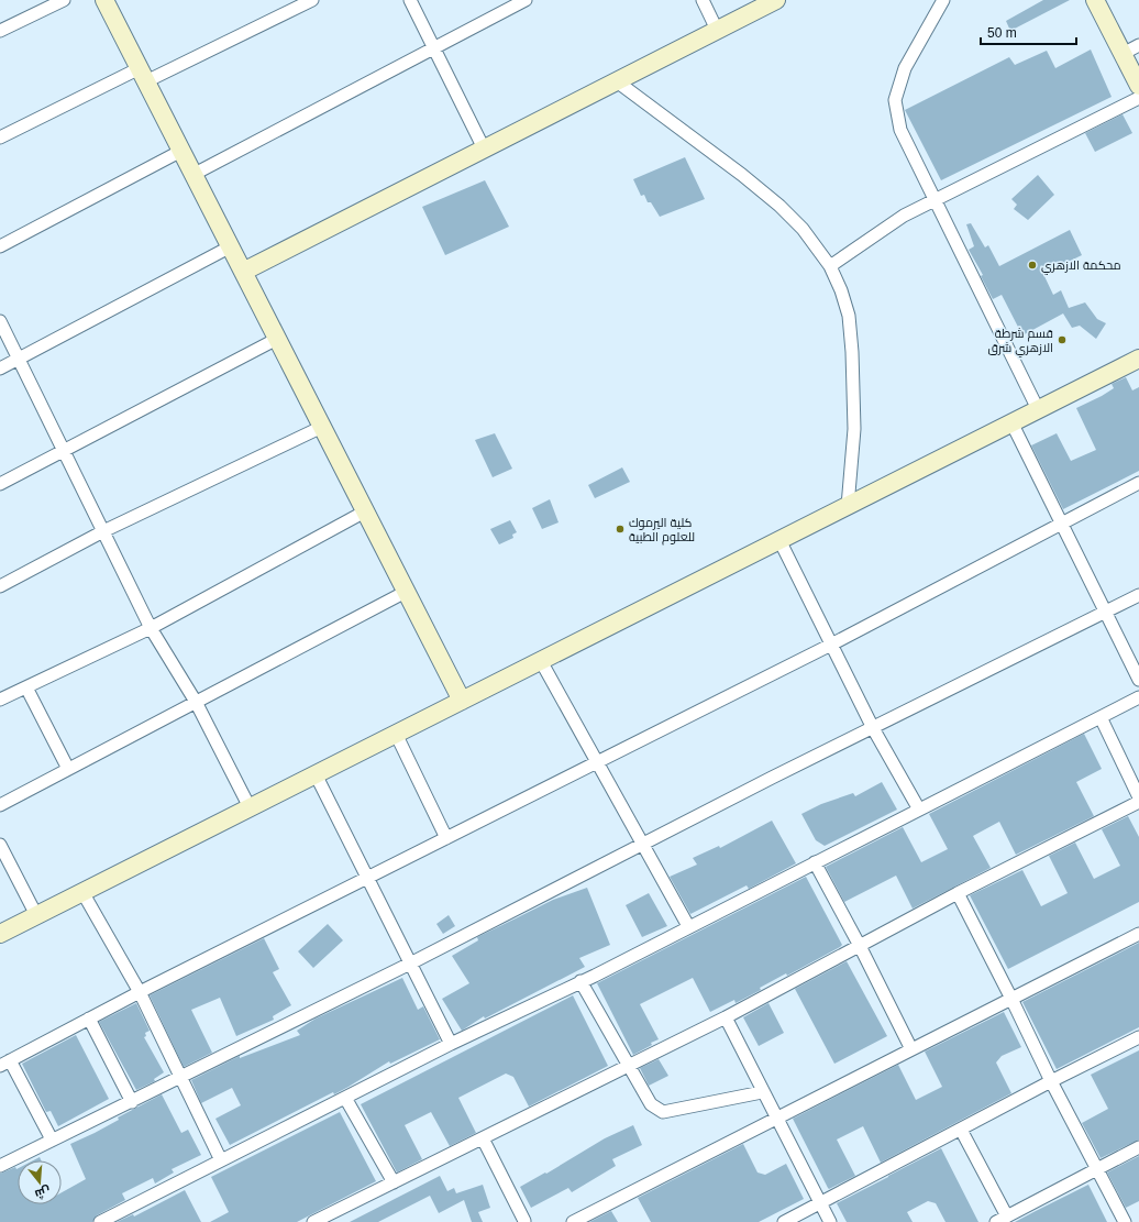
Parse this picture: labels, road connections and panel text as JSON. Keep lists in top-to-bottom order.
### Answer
{
  "places": ["محكمة الازهري", "قسم شرطة الازهري شرق", "كلية اليرموك للعلوم الطبية"],
  "scale_bar": "50 m",
  "north": "bottom"
}
